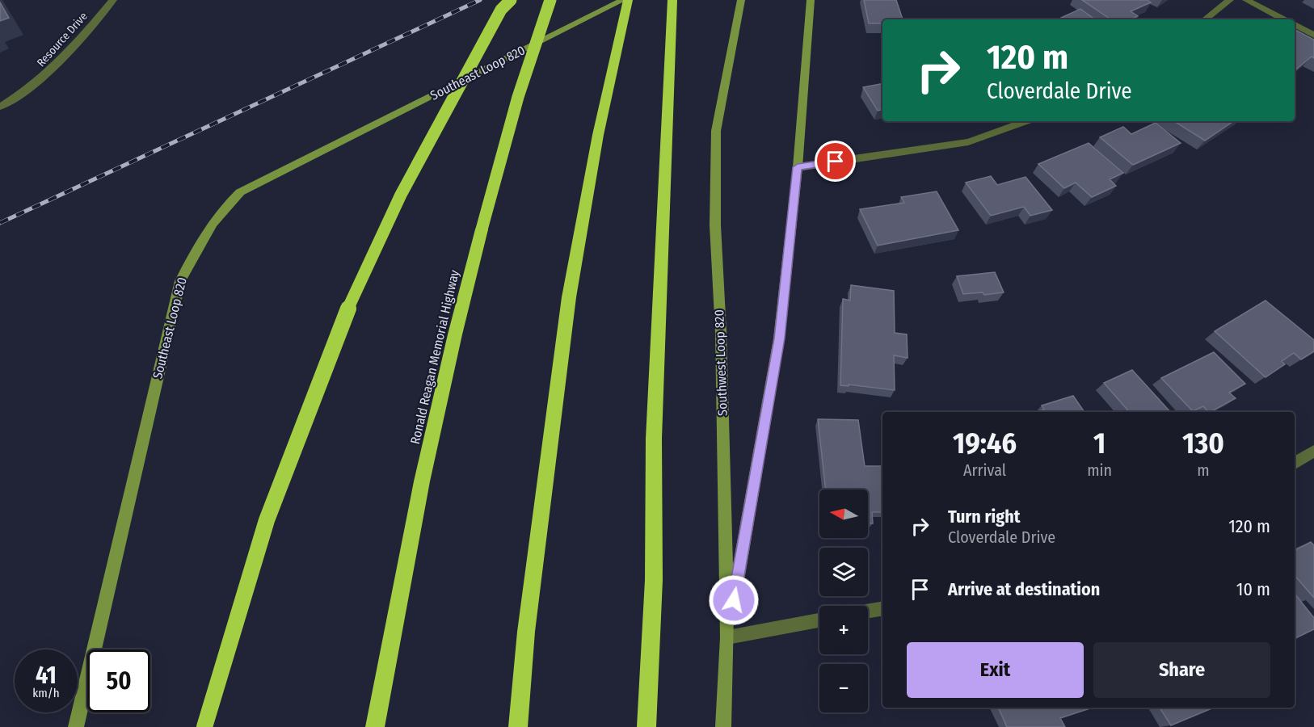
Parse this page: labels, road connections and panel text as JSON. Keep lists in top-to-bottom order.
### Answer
{
  "streets": {
    "highway": ["Ronald Reagan Memorial Highway"],
    "main road": ["Southeast Loop 820", "Southwest Loop 820"],
    "street": ["Resource Drive"]
  },
  "north": "left",
  "page": {
    "turn": ["120 m", "Cloverdale Drive"],
    "eta": [
      "19:46",
      "Arrival",
      "1",
      "min",
      "130",
      "m"
    ],
    "map_buttons": ["+", "−"],
    "list": [
      {
        "name": "Turn right",
        "note": "Cloverdale Drive",
        "value": "120 m"
      },
      {
        "name": "Arrive at destination",
        "value": "10 m"
      }
    ],
    "buttons": ["Exit", "Share"],
    "speed": "41 km/h",
    "limit": "50"
  }
}
